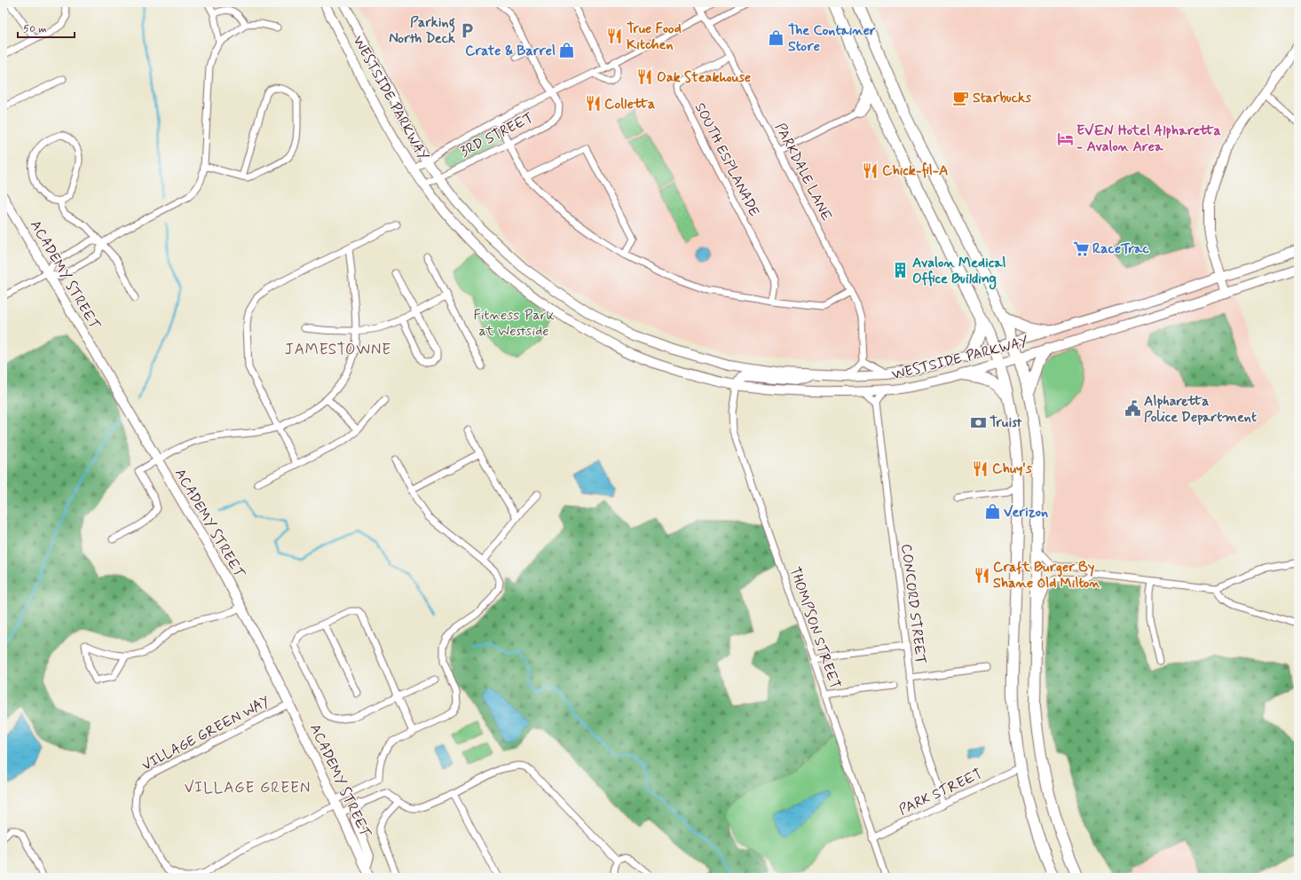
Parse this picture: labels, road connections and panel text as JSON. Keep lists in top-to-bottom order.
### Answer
{
  "streets": {
    "main road": ["WESTSIDE PARKWAY", "ACADEMY STREET"],
    "street": [
      "3RD STREET",
      "SOUTH ESPLANADE",
      "PARKDALE LANE",
      "CONCORD STREET",
      "THOMPSON STREET",
      "VILLAGE GREEN WAY",
      "PARK STREET"
    ]
  },
  "crossings": [
    ["WESTSIDE PARKWAY", "3RD STREET"],
    ["WESTSIDE PARKWAY", "THOMPSON STREET"],
    ["3RD STREET", "PARKDALE LANE"],
    ["SOUTH ESPLANADE", "PARKDALE LANE"],
    ["ACADEMY STREET", "VILLAGE GREEN WAY"],
    ["CONCORD STREET", "PARK STREET"],
    ["THOMPSON STREET", "PARK STREET"]
  ],
  "districts": ["JAMESTOWNE", "VILLAGE GREEN"],
  "parks": ["Fitness Park at Westside"],
  "places": {
    "parking": ["Parking North Deck"],
    "restaurant": [
      "True Food Kitchen",
      "Oak Steakhouse",
      "Colletta",
      "Chick-fil-A",
      "Chuy's",
      "Craft Burger By Shane Old Milton"
    ],
    "shop": ["The Container Store", "Crate & Barrel", "Verizon"],
    "cafe": ["Starbucks"],
    "hotel": ["EVEN Hotel Alpharetta - Avalon Area"],
    "supermarket": ["RaceTrac"],
    "building": ["Avalon Medical Office Building"],
    "public building": ["Alpharetta Police Department"],
    "bank": ["Truist"]
  },
  "scale_bar": "50 m"
}
